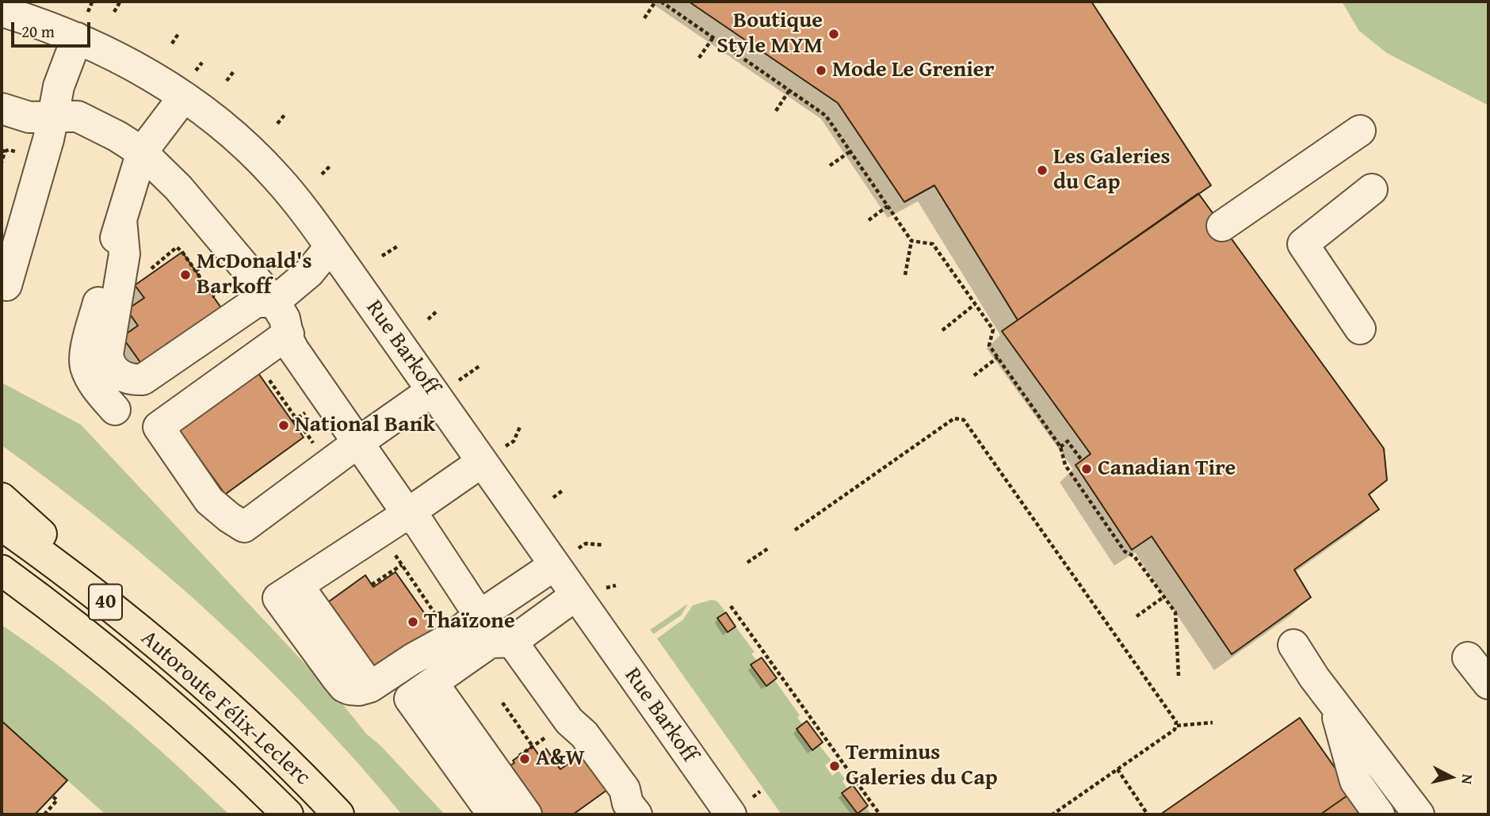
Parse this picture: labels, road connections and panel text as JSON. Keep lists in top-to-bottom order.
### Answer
{
  "streets": {
    "highway": ["40", "Autoroute Félix-Leclerc"],
    "street": ["Rue Barkoff"]
  },
  "places": [
    "Boutique Style MYM",
    "Mode Le Grenier",
    "Les Galeries du Cap",
    "McDonald's Barkoff",
    "National Bank",
    "Canadian Tire",
    "Thaïzone",
    "A&W",
    "Terminus Galeries du Cap"
  ],
  "scale_bar": "20 m",
  "north": "right"
}
